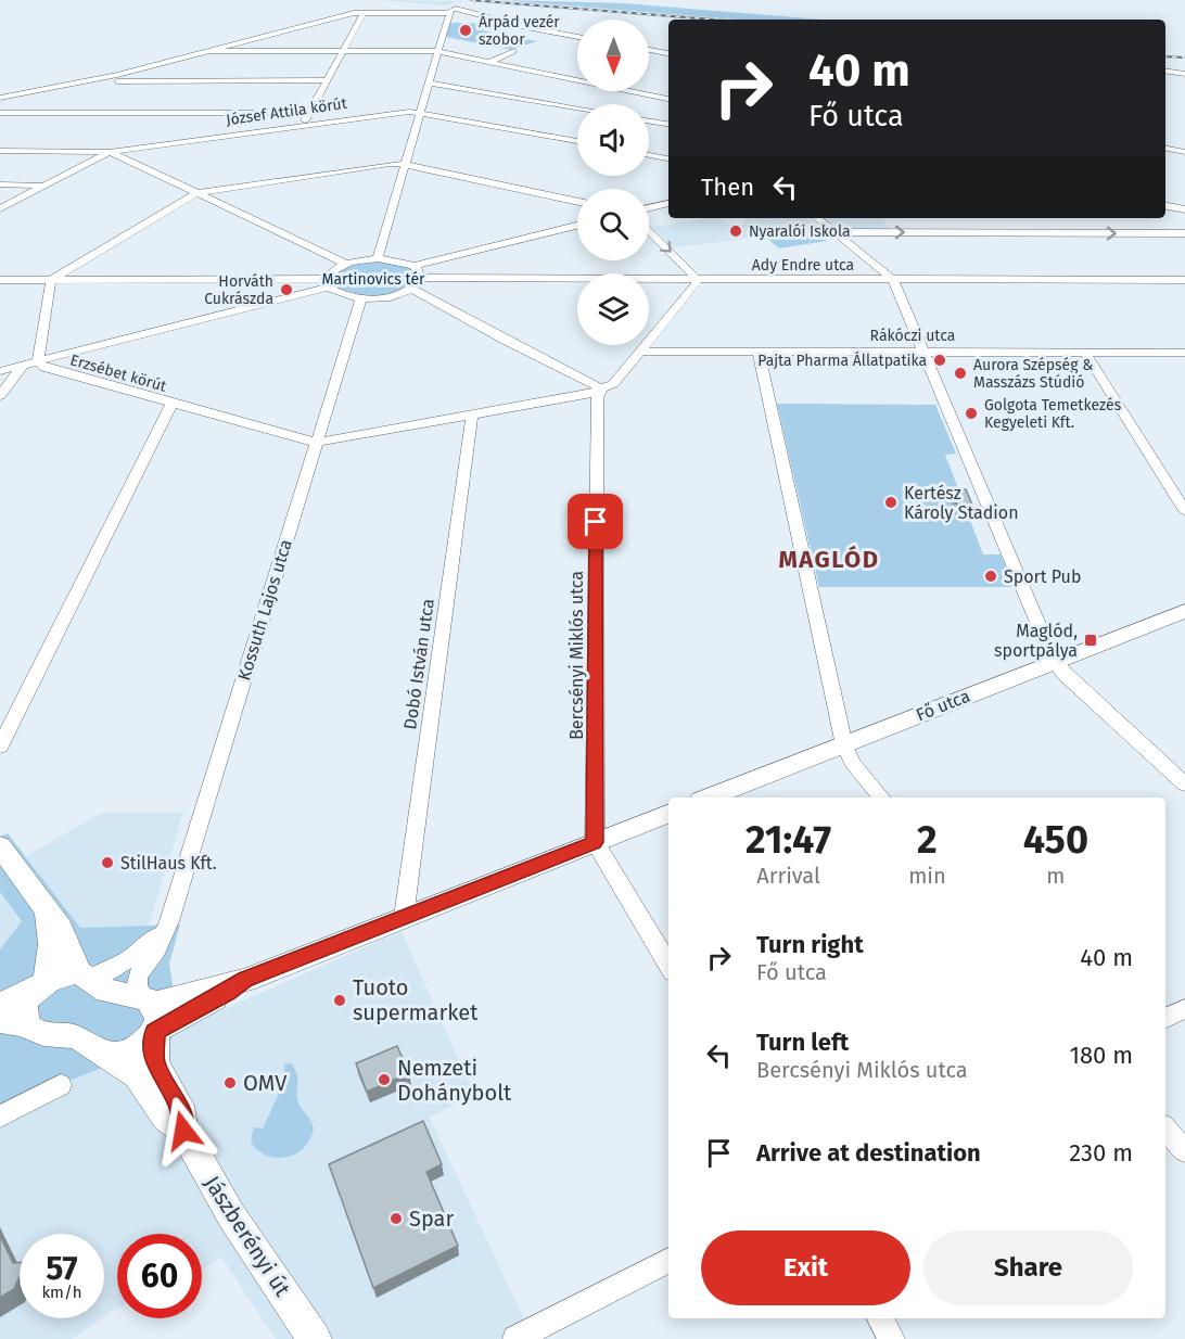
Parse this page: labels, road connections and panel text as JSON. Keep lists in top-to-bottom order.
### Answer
{
  "streets": {
    "main road": ["Fő utca", "Jászberényi út"],
    "street": [
      "József Attila körút",
      "Ady Endre utca",
      "Rákóczi utca",
      "Erzsébet körút",
      "Kossuth Lajos utca",
      "Bercsényi Miklós utca",
      "Dobó István utca"
    ]
  },
  "crossings": [
    ["Erzsébet körút", "Kossuth Lajos utca"],
    ["Erzsébet körút", "Bercsényi Miklós utca"],
    ["Erzsébet körút", "Dobó István utca"],
    ["Kossuth Lajos utca", "Jászberényi út"]
  ],
  "districts": ["MAGLÓD"],
  "parks": ["Martinovics tér"],
  "places": {
    "other": [
      "Árpád vezér szobor",
      "Nyaralói Iskola",
      "Horváth Cukrászda",
      "Pajta Pharma Állatpatika",
      "Aurora Szépség & Masszázs Stúdió",
      "Golgota Temetkezés Kegyeleti Kft.",
      "Kertész Károly Stadion",
      "Sport Pub",
      "StilHaus Kft.",
      "Tuoto supermarket",
      "Nemzeti Dohánybolt",
      "OMV",
      "Spar"
    ],
    "transit": ["Maglód, sportpálya"]
  },
  "north": "bottom",
  "page": {
    "turn": ["40 m", "Fő utca"],
    "then": "Then",
    "eta": [
      "21:47",
      "Arrival",
      "2",
      "min",
      "450",
      "m"
    ],
    "list": [
      {
        "name": "Turn right",
        "note": "Fő utca",
        "value": "40 m"
      },
      {
        "name": "Turn left",
        "note": "Bercsényi Miklós utca",
        "value": "180 m"
      },
      {
        "name": "Arrive at destination",
        "value": "230 m"
      }
    ],
    "buttons": ["Exit", "Share"],
    "speed": "57 km/h",
    "limit": "60"
  }
}
